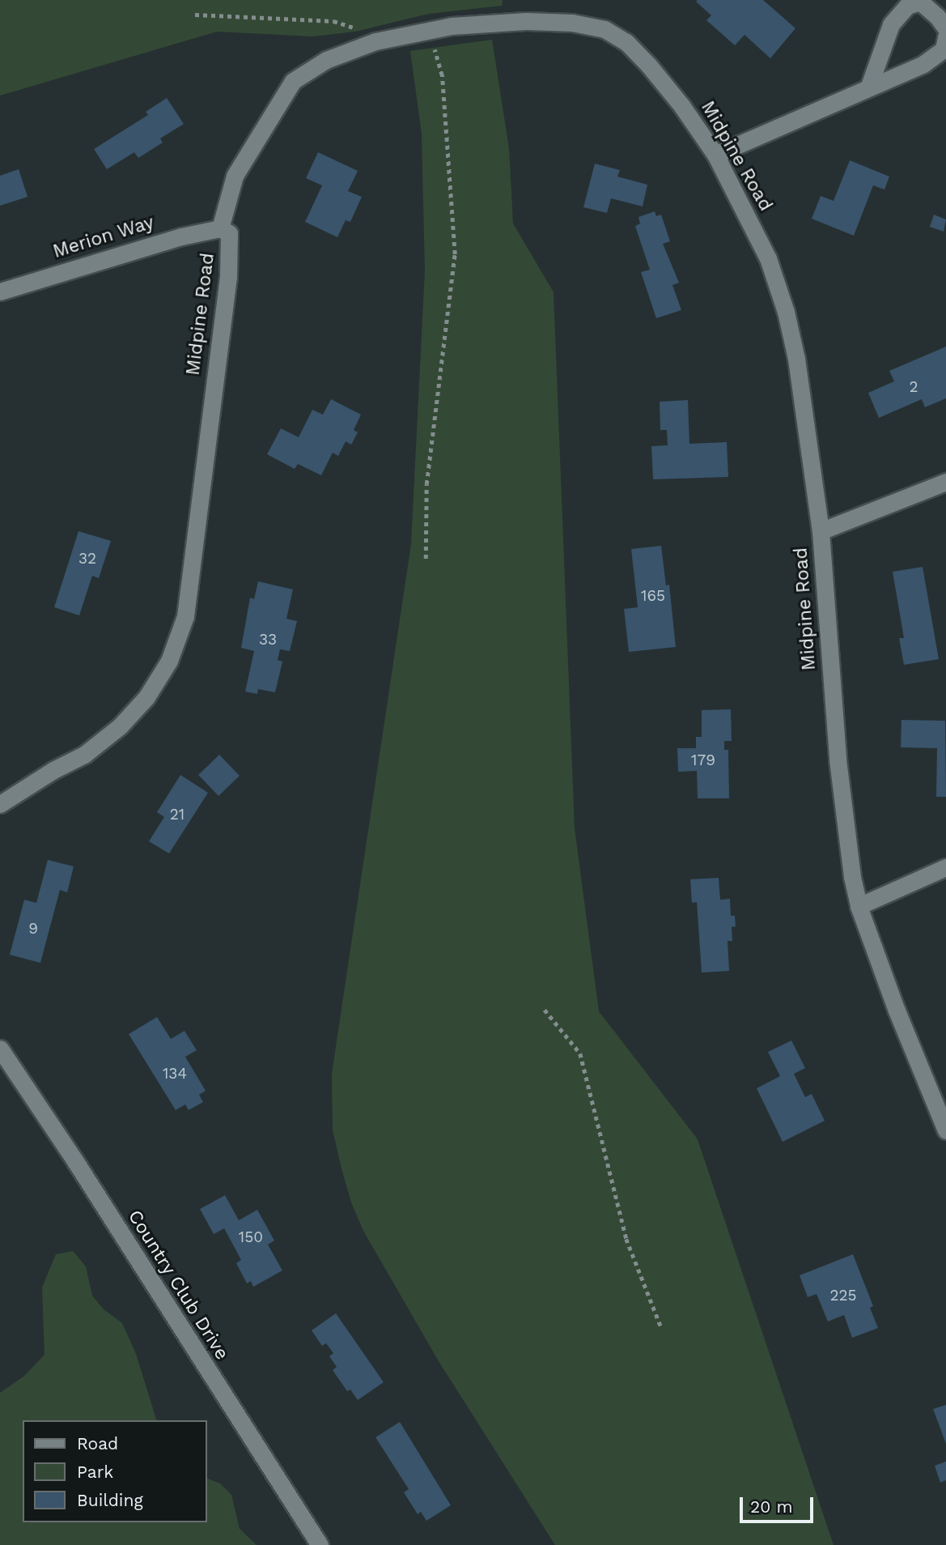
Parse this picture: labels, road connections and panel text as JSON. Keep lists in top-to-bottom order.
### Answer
{
  "streets": {
    "street": ["Midpine Road", "Merion Way", "Country Club Drive"]
  },
  "crossings": [
    ["Midpine Road", "Merion Way"]
  ],
  "house_numbers": [
    "2",
    "32",
    "165",
    "33",
    "179",
    "21",
    "9",
    "134",
    "150",
    "225"
  ],
  "legend": ["Road", "Park", "Building"],
  "scale_bar": "20 m"
}
